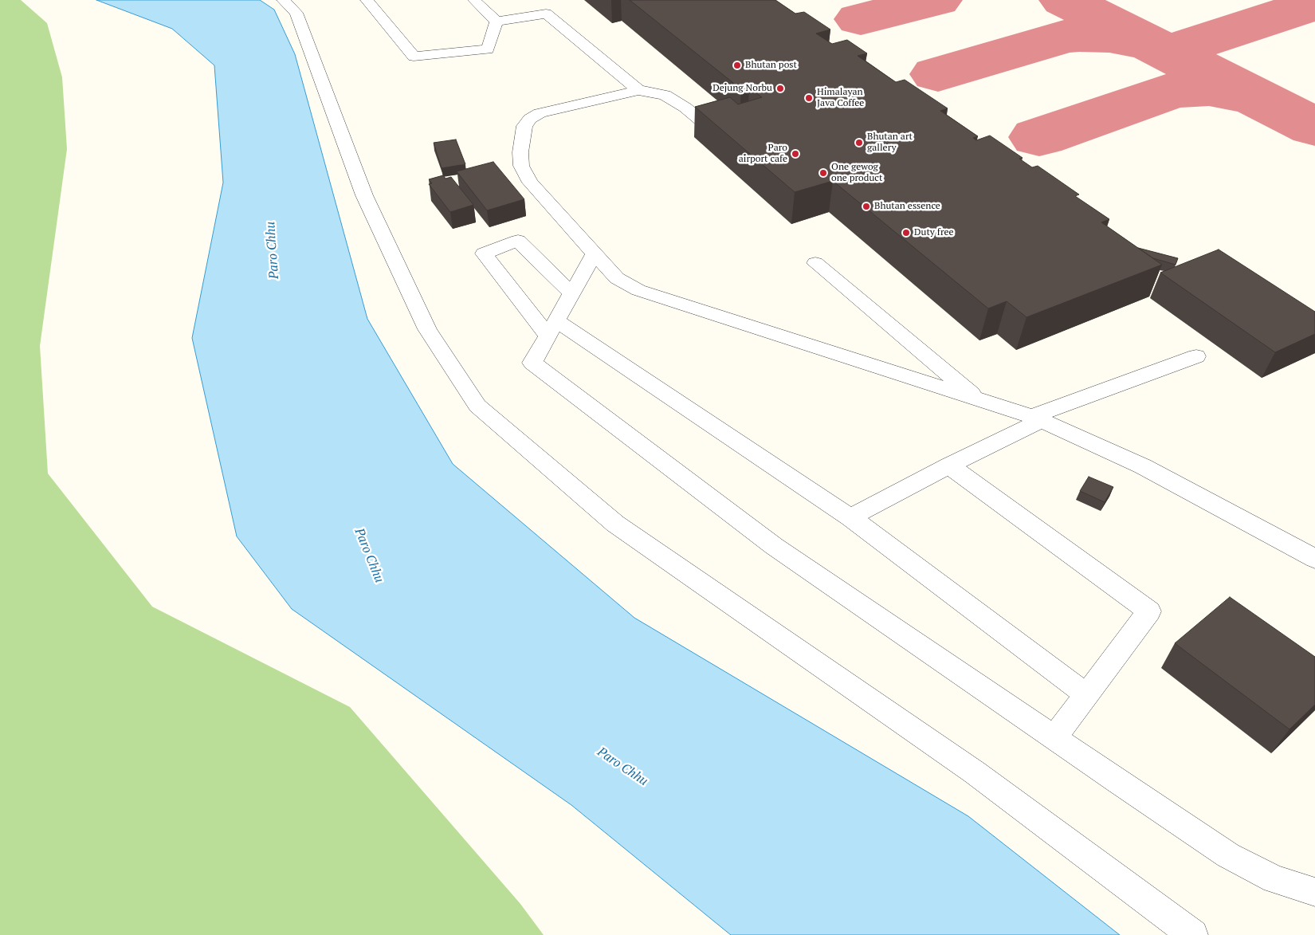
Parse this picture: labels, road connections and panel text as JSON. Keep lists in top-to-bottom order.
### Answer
{
  "water": ["Paro Chhu"],
  "places": [
    "Bhutan post",
    "Dejung Norbu",
    "Himalayan Java Coffee",
    "Bhutan art gallery",
    "Paro airport cafe",
    "One gewog one product",
    "Bhutan essence",
    "Duty free"
  ]
}
